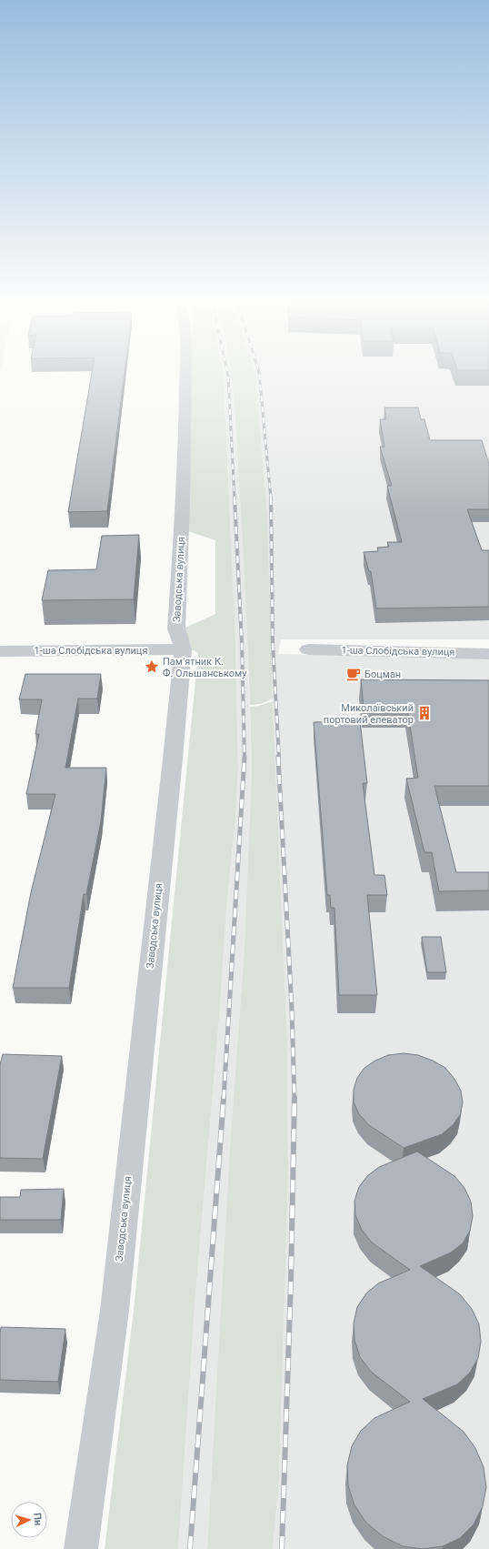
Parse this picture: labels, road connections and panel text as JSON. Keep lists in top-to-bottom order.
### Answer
{
  "streets": {
    "street": ["Заводська вулиця", "1-ша Слобідська вулиця"]
  },
  "crossings": [
    ["Заводська вулиця", "1-ша Слобідська вулиця"]
  ],
  "places": {
    "place": ["Пам’ятник К. Ф. Ольшанському"],
    "cafe": ["Боцман"],
    "building": ["Миколаївський портовий елеватор"]
  },
  "north": "right"
}
